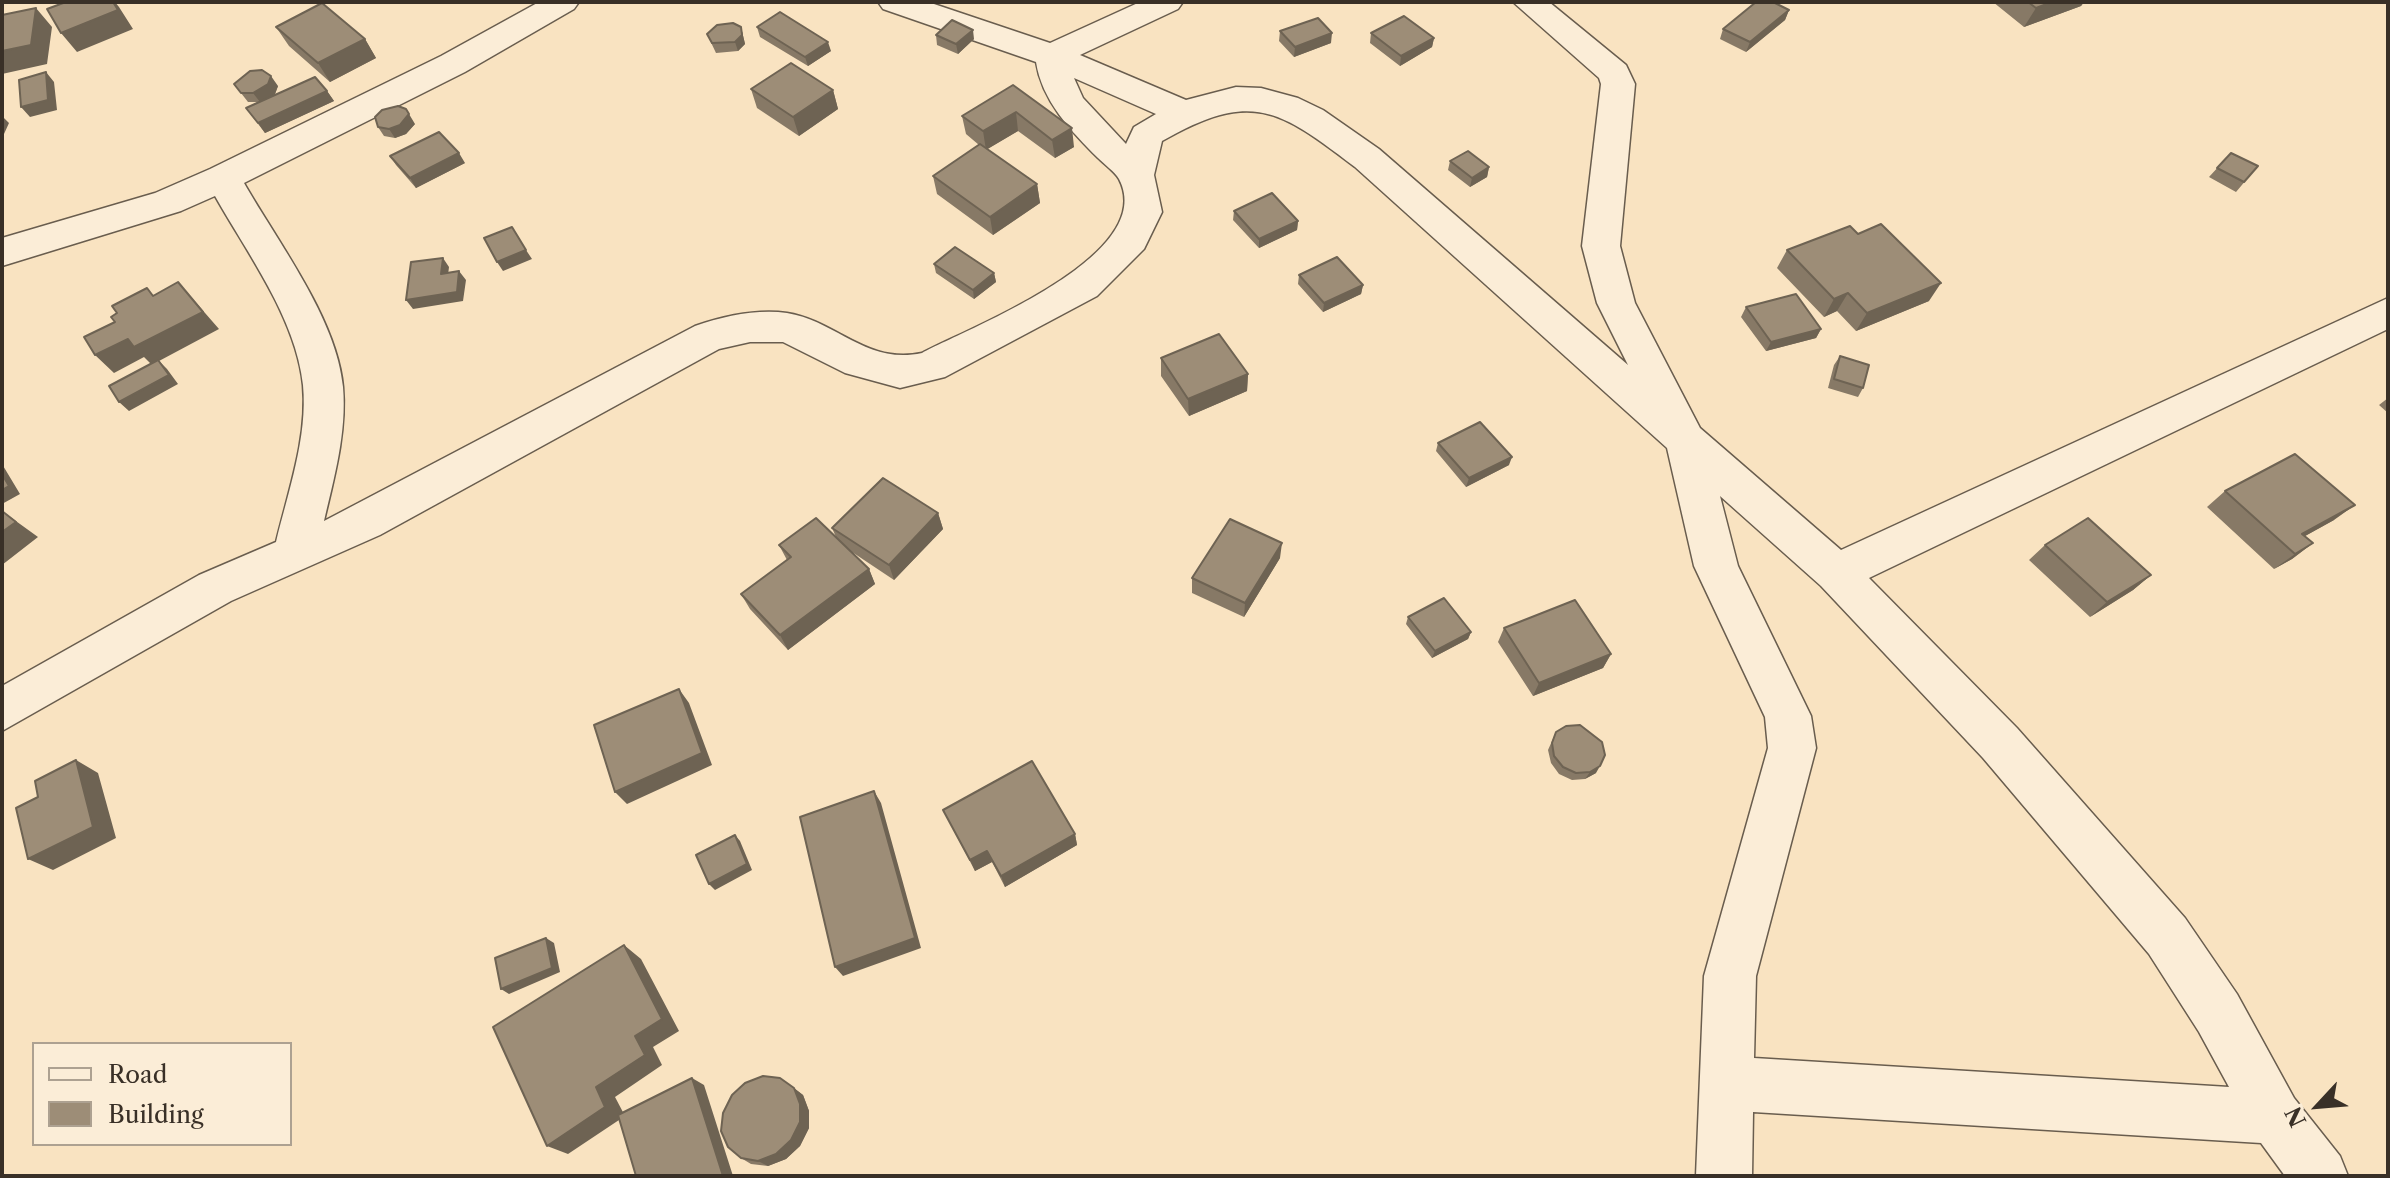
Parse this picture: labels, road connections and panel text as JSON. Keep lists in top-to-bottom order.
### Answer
{
  "legend": ["Road", "Building"],
  "north": "bottom left"
}
